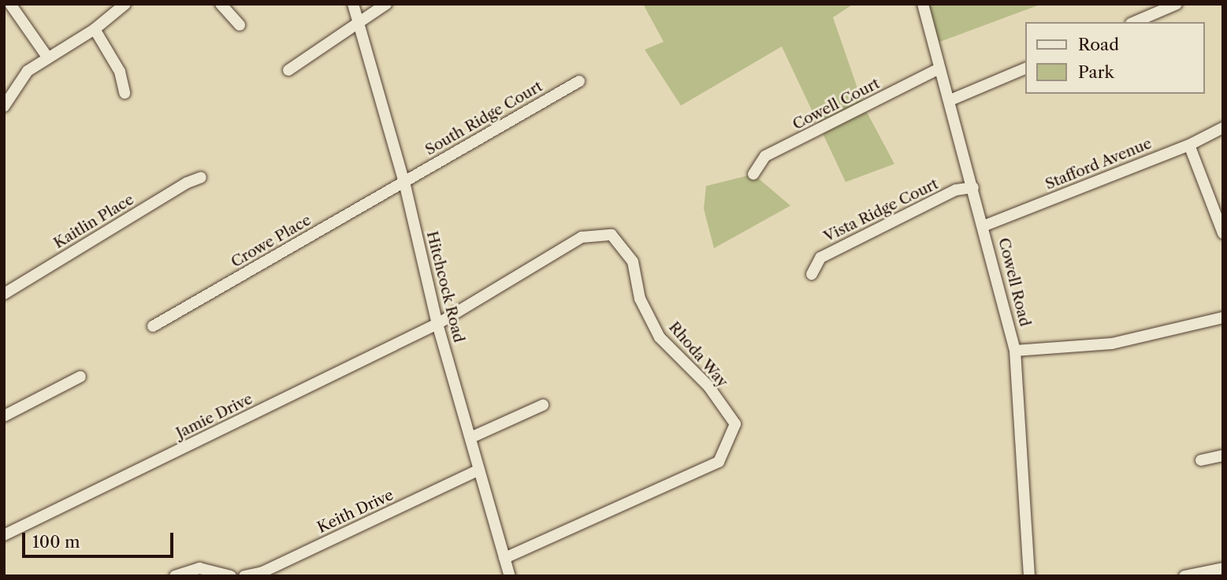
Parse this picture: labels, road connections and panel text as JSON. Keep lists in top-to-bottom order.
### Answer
{
  "streets": {
    "street": [
      "Cowell Court",
      "South Ridge Court",
      "Stafford Avenue",
      "Vista Ridge Court",
      "Kaitlin Place",
      "Crowe Place",
      "Cowell Road",
      "Hitchcock Road",
      "Rhoda Way",
      "Jamie Drive",
      "Keith Drive"
    ]
  },
  "crossings": [
    ["Cowell Court", "Cowell Road"],
    ["South Ridge Court", "Crowe Place"],
    ["South Ridge Court", "Hitchcock Road"],
    ["Stafford Avenue", "Cowell Road"],
    ["Vista Ridge Court", "Cowell Road"],
    ["Crowe Place", "Hitchcock Road"],
    ["Hitchcock Road", "Rhoda Way"],
    ["Hitchcock Road", "Jamie Drive"],
    ["Hitchcock Road", "Keith Drive"],
    ["Rhoda Way", "Jamie Drive"]
  ],
  "legend": ["Road", "Park"],
  "scale_bar": "100 m"
}
